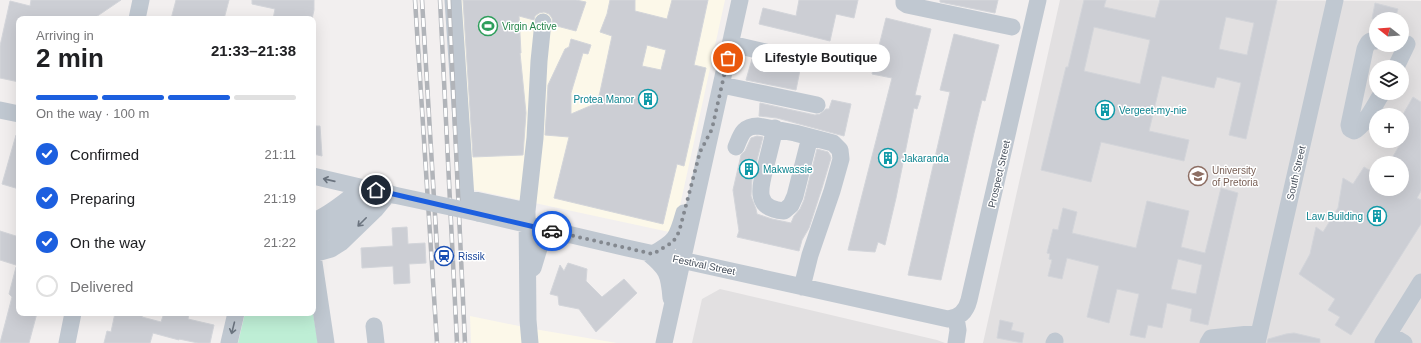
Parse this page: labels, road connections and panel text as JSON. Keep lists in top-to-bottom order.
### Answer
{
  "streets": {
    "street": ["South Street", "Prospect Street", "Festival Street"]
  },
  "crossings": [
    ["Prospect Street", "Festival Street"]
  ],
  "places": {
    "sports": ["Virgin Active"],
    "other": ["Lifestyle Boutique"],
    "building": [
      "Protea Manor",
      "Vergeet-my-nie",
      "Jakaranda",
      "Makwassie",
      "Law Building"
    ],
    "school or university": ["University of Pretoria"],
    "station": ["Rissik"]
  },
  "north": "left",
  "page": {
    "map_buttons": ["+", "−"],
    "heading": ["2 min", "Arriving in", "21:33–21:38"],
    "bubble": "Lifestyle Boutique",
    "bar": "On the way · 100 m",
    "list": [
      ["Confirmed", "21:11"],
      ["Preparing", "21:19"],
      ["On the way", "21:22"],
      "Delivered"
    ]
  }
}
